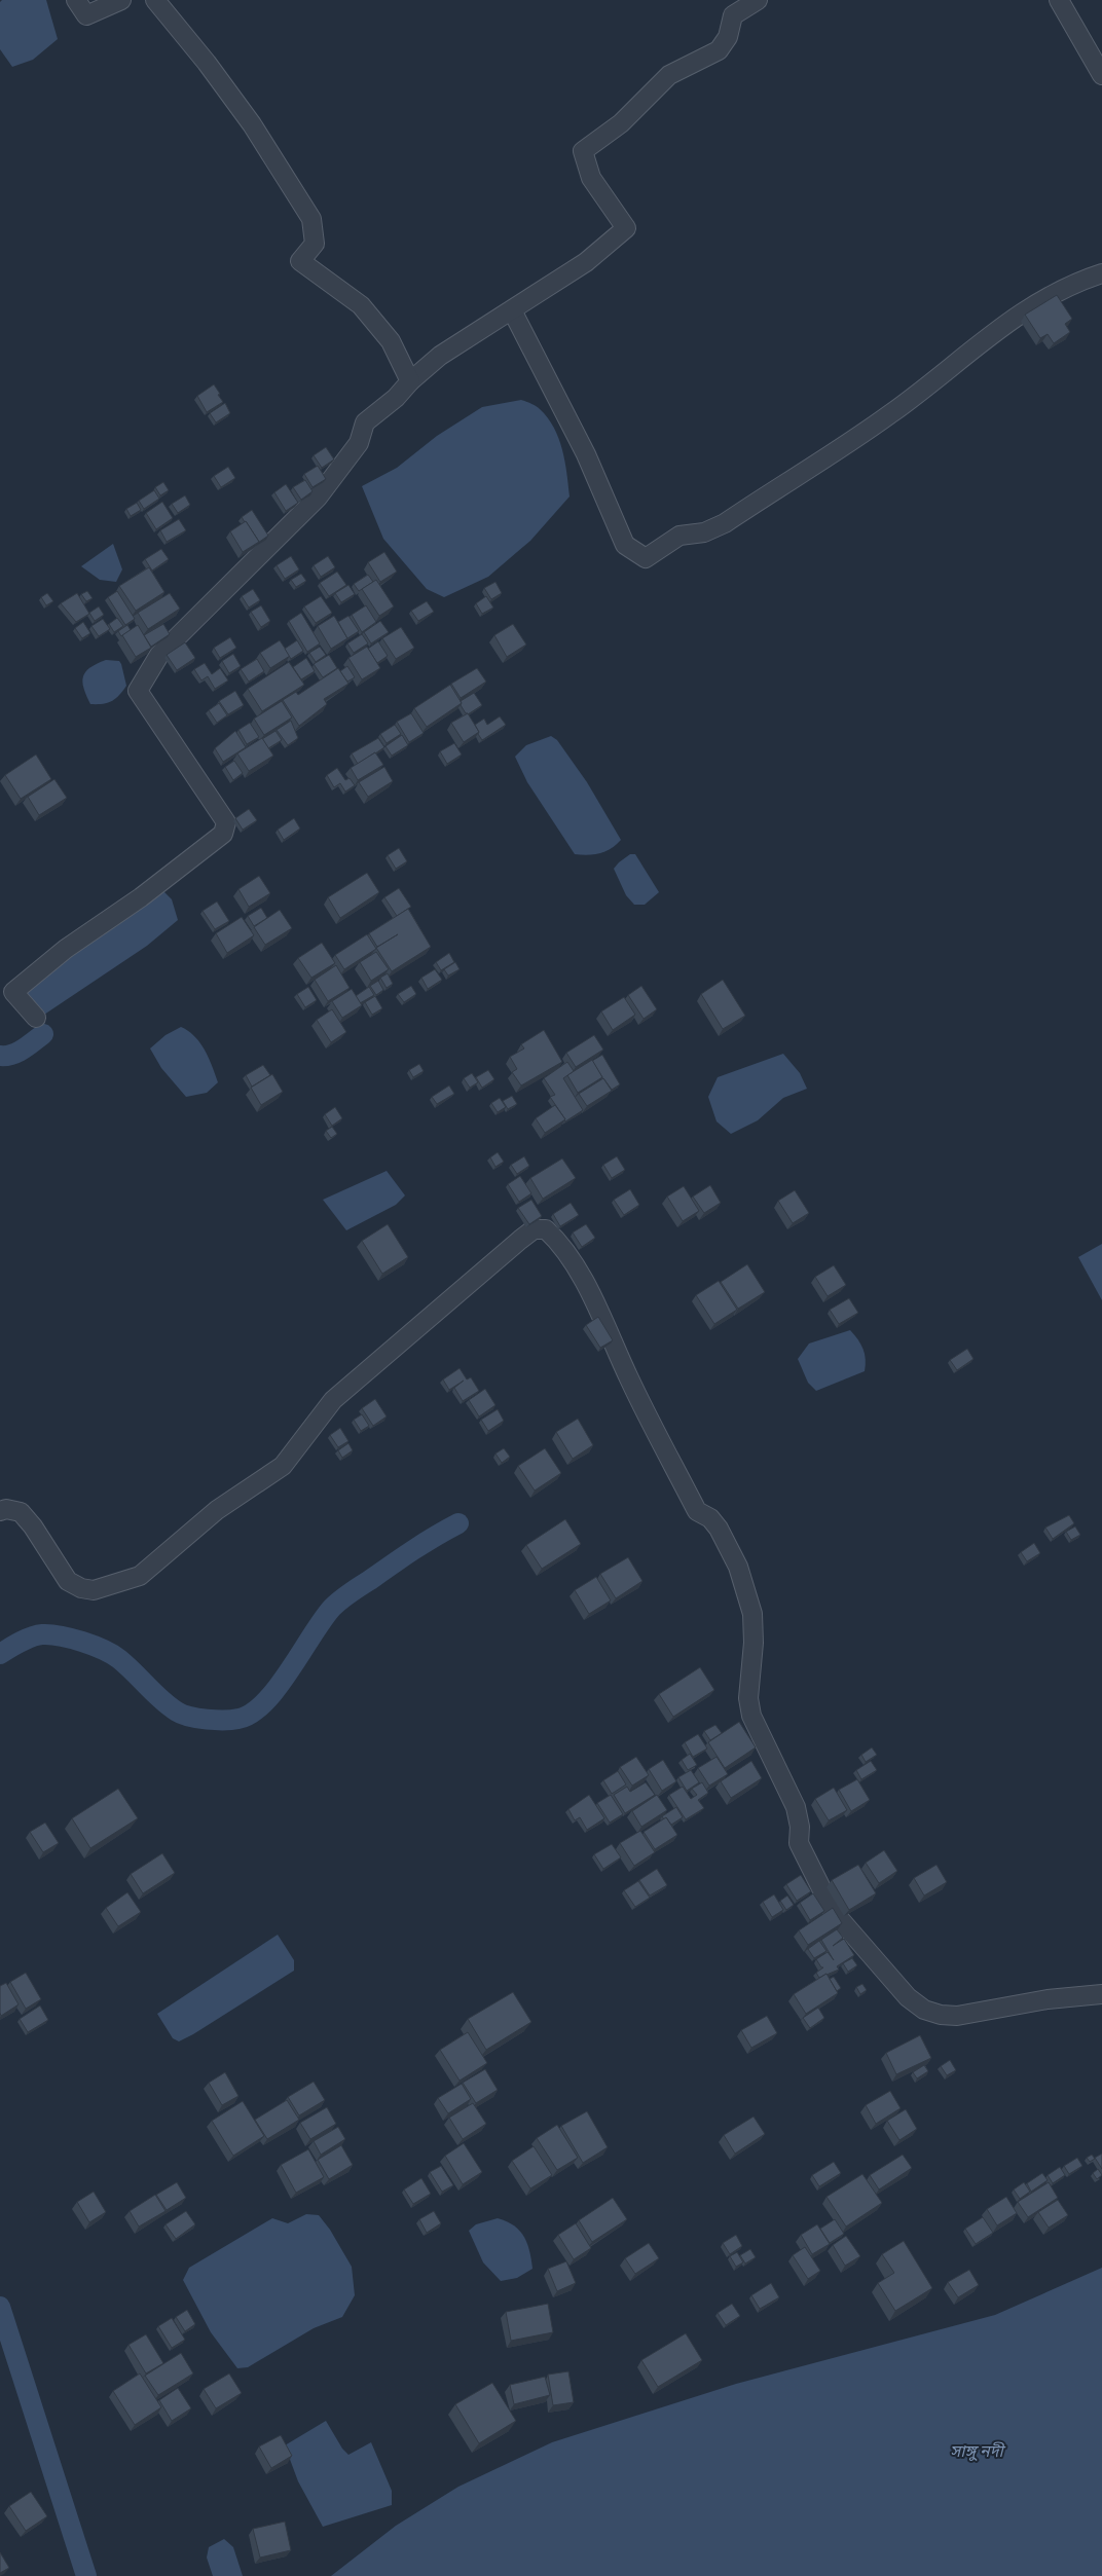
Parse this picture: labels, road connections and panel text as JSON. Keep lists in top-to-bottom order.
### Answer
{
  "water": ["সাঙ্গু নদী"]
}
